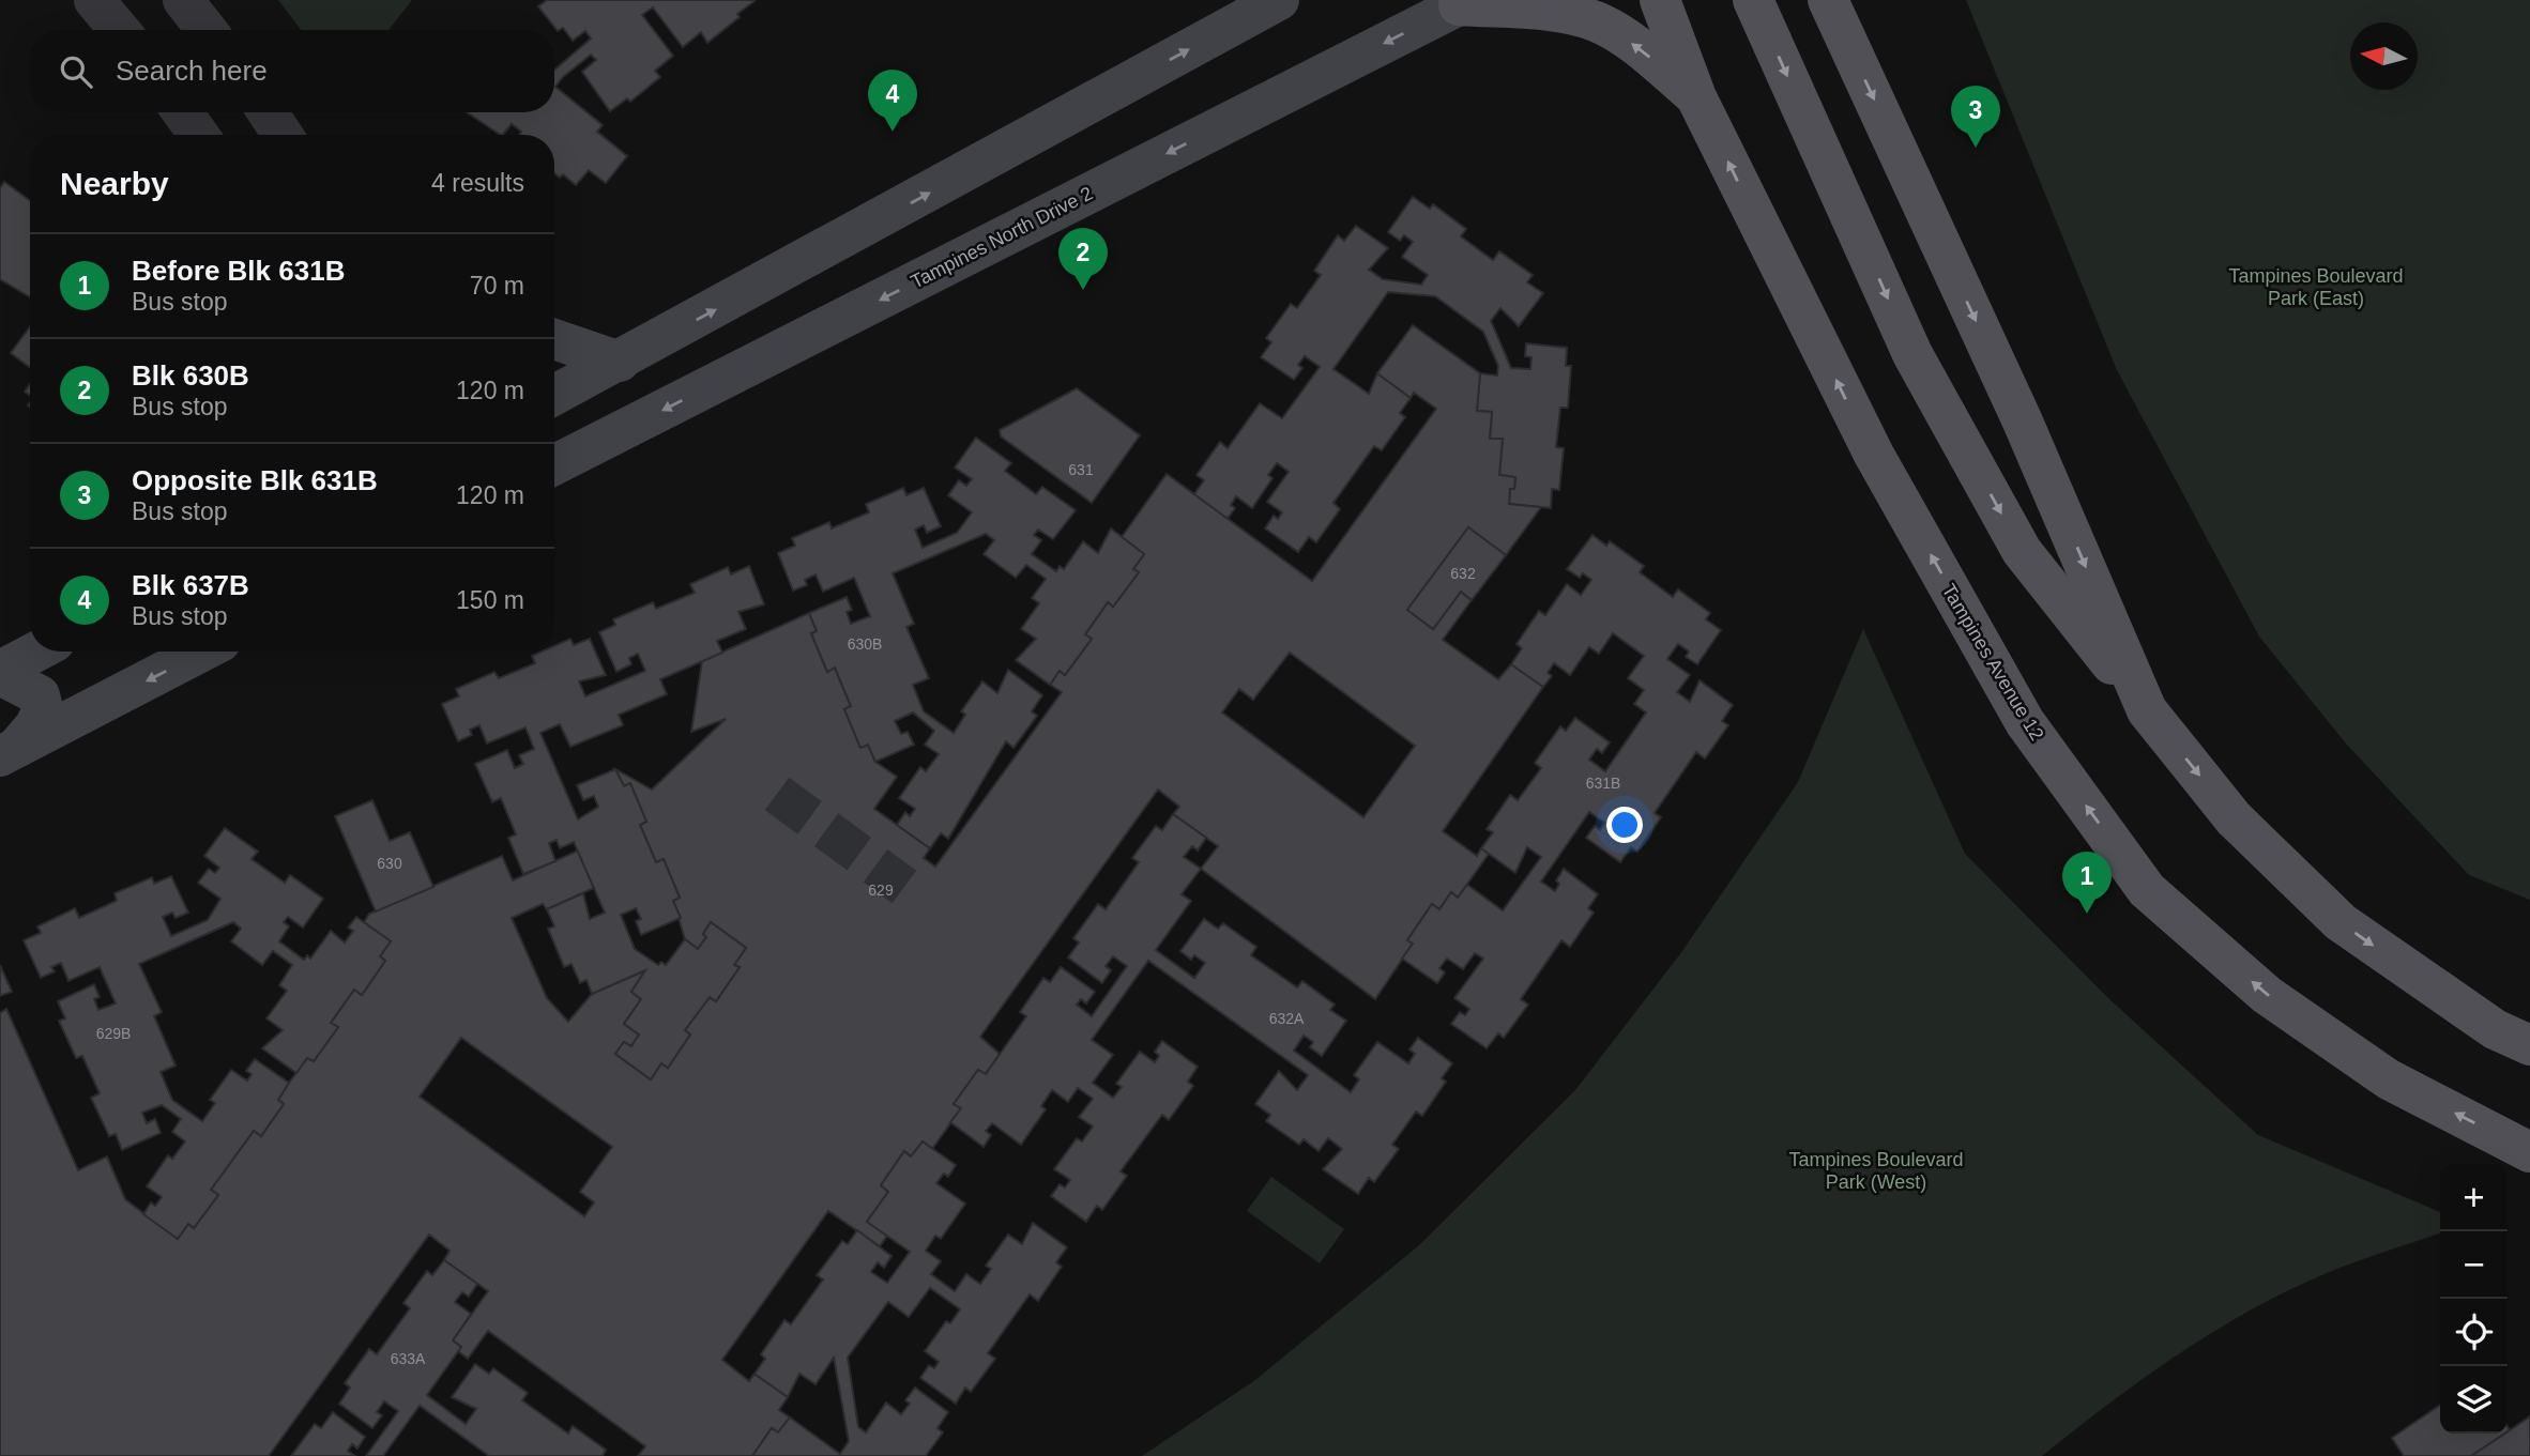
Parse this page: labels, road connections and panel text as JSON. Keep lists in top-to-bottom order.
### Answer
{
  "streets": {
    "main road": ["Tampines Avenue 12"],
    "street": ["Tampines North Drive 2"]
  },
  "parks": ["Tampines Boulevard Park (East)", "Tampines Boulevard Park (West)"],
  "house_numbers": [
    "631",
    "632",
    "630B",
    "631B",
    "630",
    "629",
    "632A",
    "629B",
    "633A"
  ],
  "north": "left",
  "page": {
    "search": "Search here",
    "pins": [
      "4",
      "3",
      "2",
      "1"
    ],
    "heading": ["Nearby", "4 results"],
    "list": [
      {
        "mark": "1",
        "name": "Before Blk 631B",
        "note": "Bus stop",
        "value": "70 m"
      },
      {
        "mark": "2",
        "name": "Blk 630B",
        "note": "Bus stop",
        "value": "120 m"
      },
      {
        "mark": "3",
        "name": "Opposite Blk 631B",
        "note": "Bus stop",
        "value": "120 m"
      },
      {
        "mark": "4",
        "name": "Blk 637B",
        "note": "Bus stop",
        "value": "150 m"
      }
    ],
    "map_buttons": ["+", "−"]
  }
}
